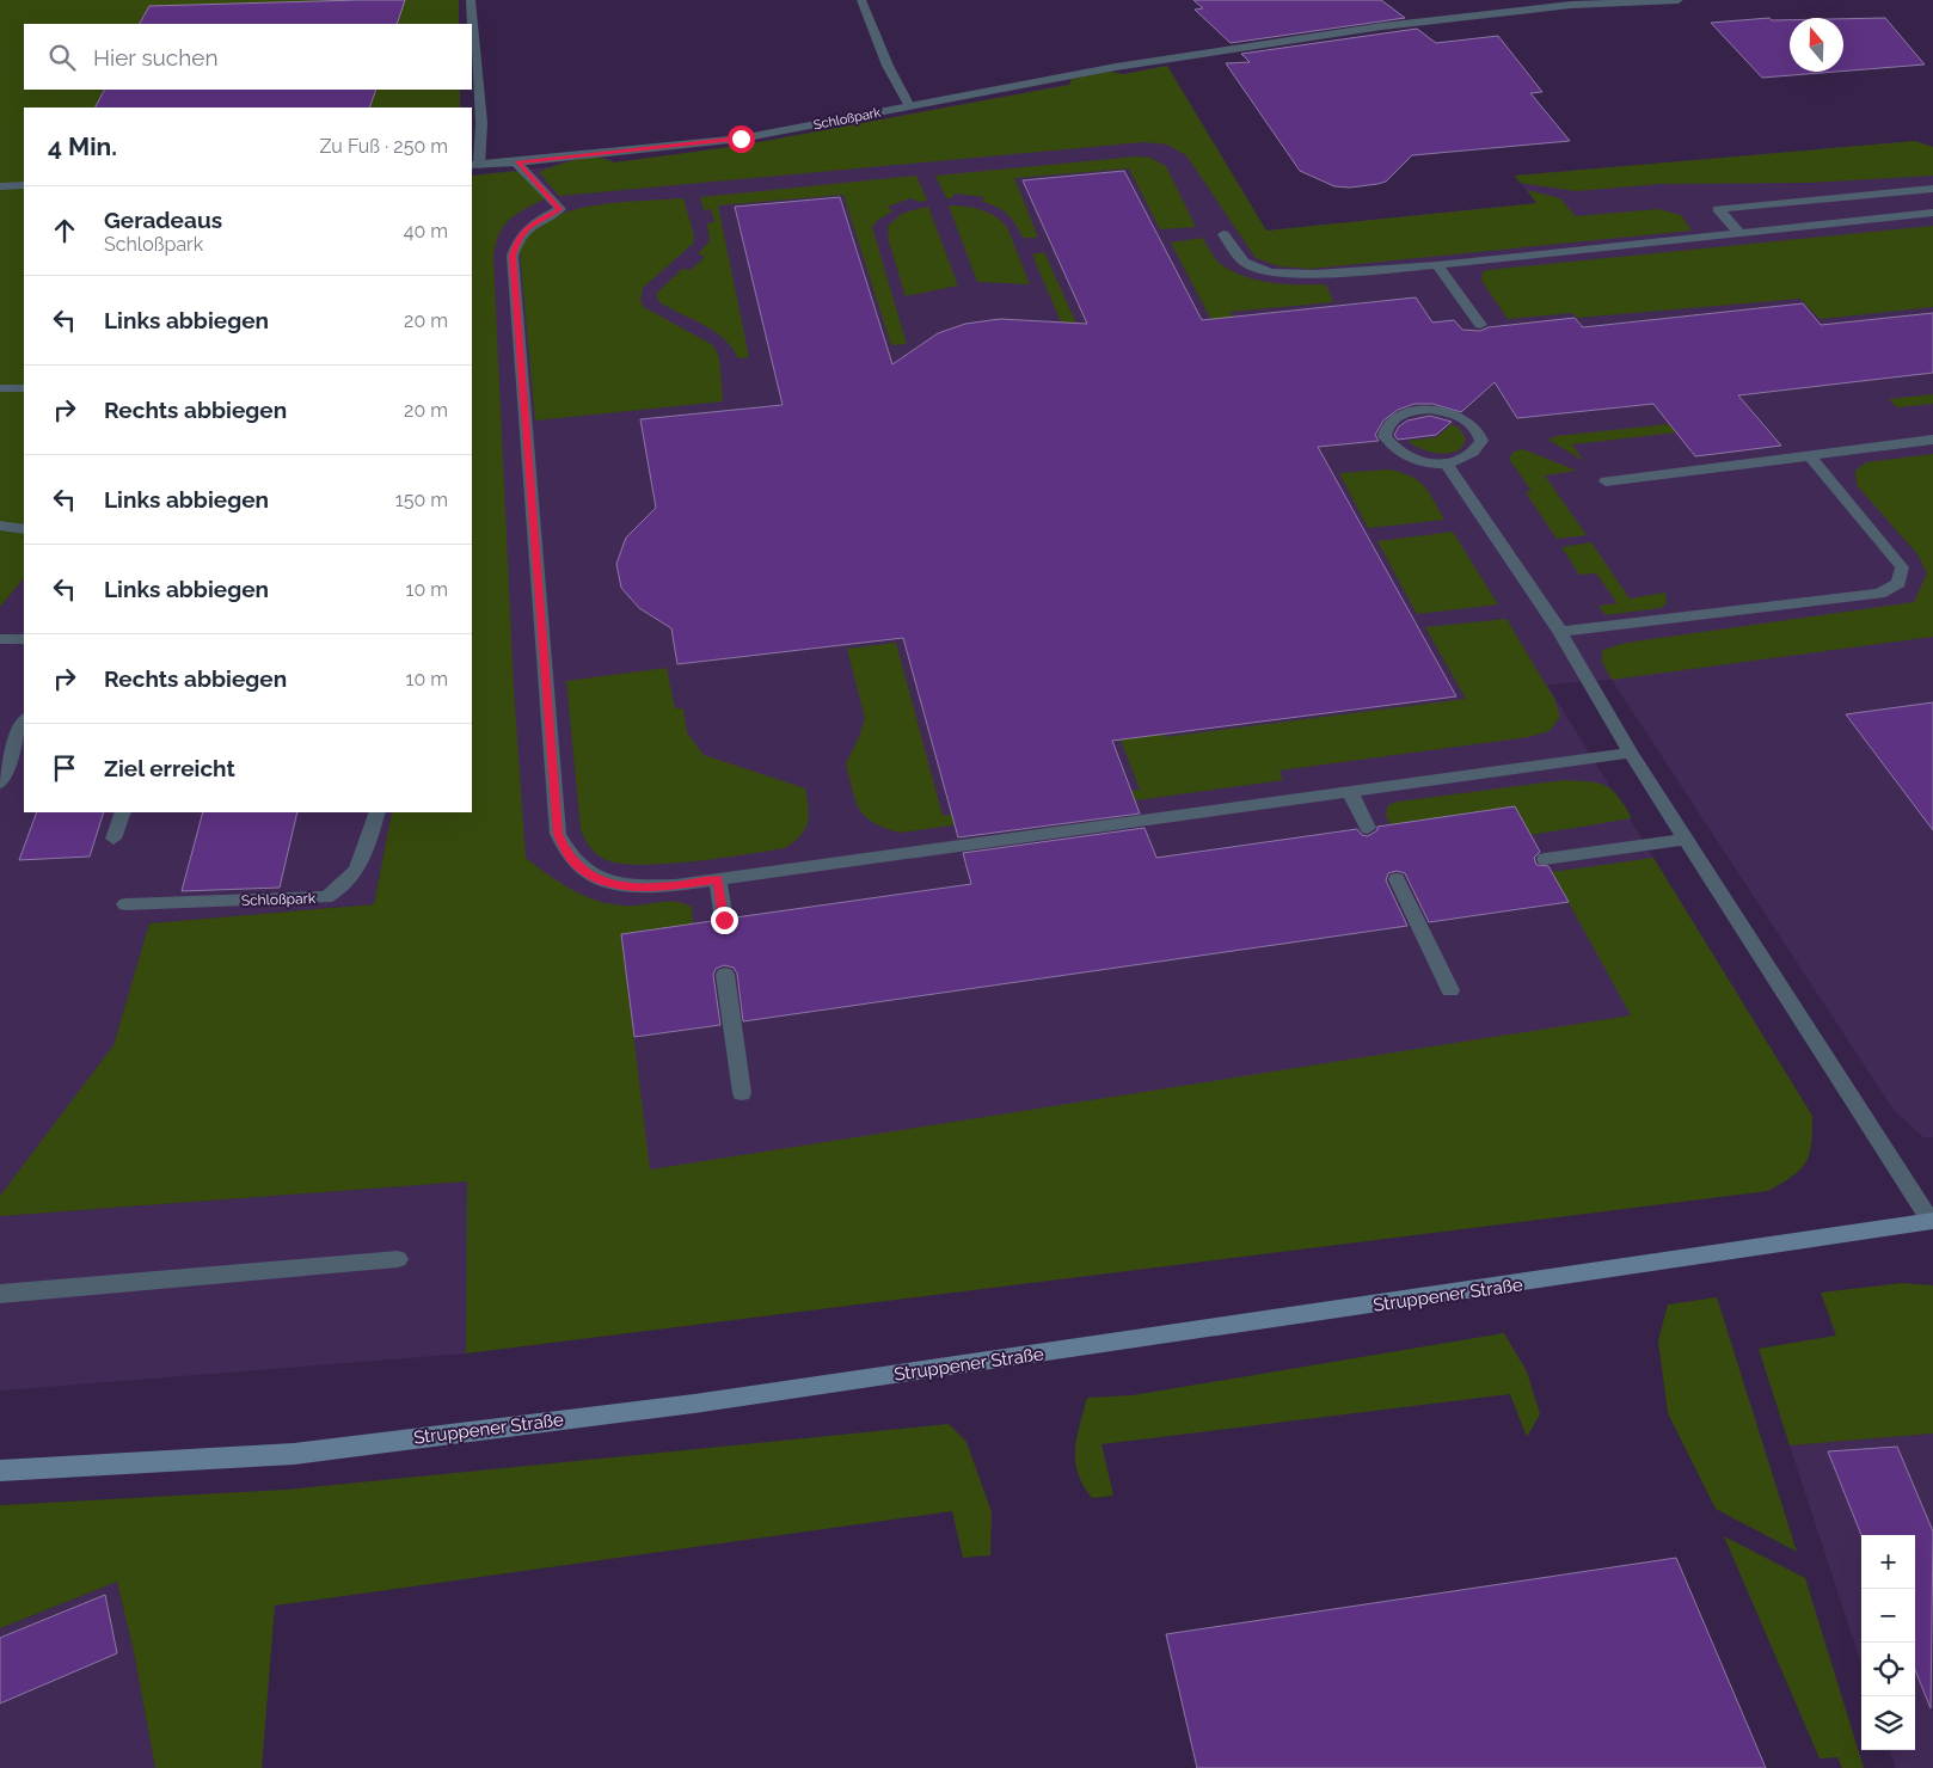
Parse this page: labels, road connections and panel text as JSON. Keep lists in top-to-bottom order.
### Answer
{
  "streets": {
    "main road": ["Struppener Straße"],
    "street": ["Schloßpark"]
  },
  "north": "top",
  "page": {
    "search": "Hier suchen",
    "heading": ["4 Min.", "Zu Fuß · 250 m"],
    "list": [
      ["Geradeaus", "Schloßpark", "40 m"],
      ["Links abbiegen", "20 m"],
      ["Rechts abbiegen", "20 m"],
      ["Links abbiegen", "150 m"],
      ["Links abbiegen", "10 m"],
      ["Rechts abbiegen", "10 m"],
      "Ziel erreicht"
    ],
    "map_buttons": ["+", "−"]
  }
}
